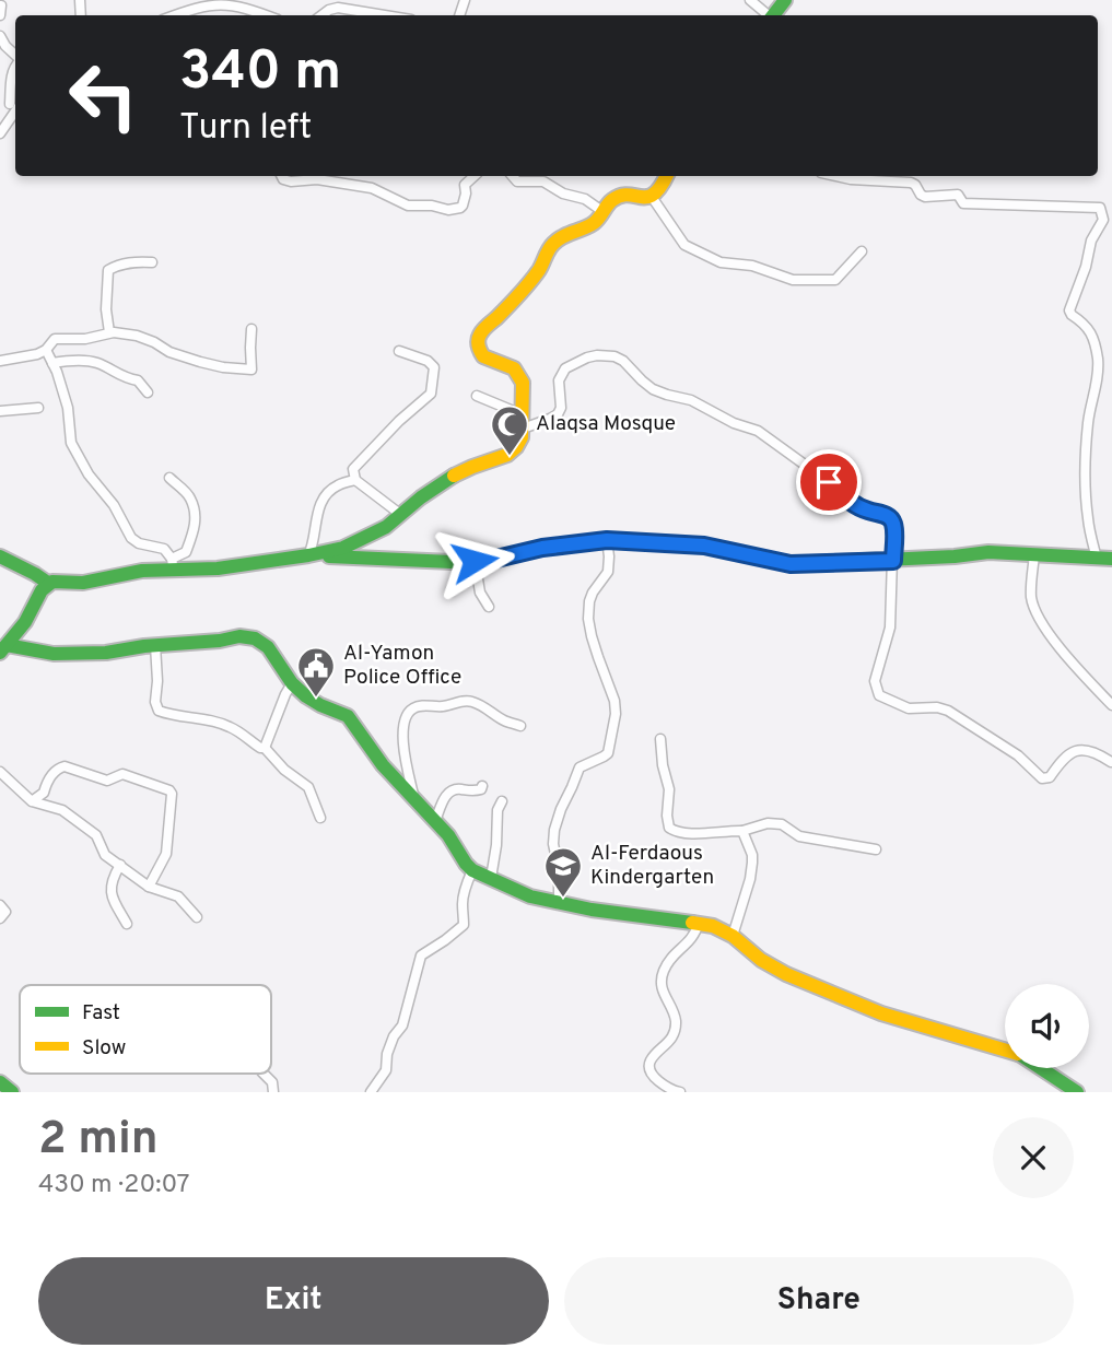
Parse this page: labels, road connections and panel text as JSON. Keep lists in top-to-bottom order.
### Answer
{
  "places": {
    "mosque": ["Alaqsa Mosque"],
    "public building": ["Al-Yamon Police Office"],
    "school or university": ["Al-Ferdaous Kindergarten"]
  },
  "legend": ["Fast", "Slow"],
  "page": {
    "turn": ["340 m", "Turn left"],
    "heading": ["2 min", "430 m · 20:07"],
    "buttons": ["Exit", "Share"]
  }
}
